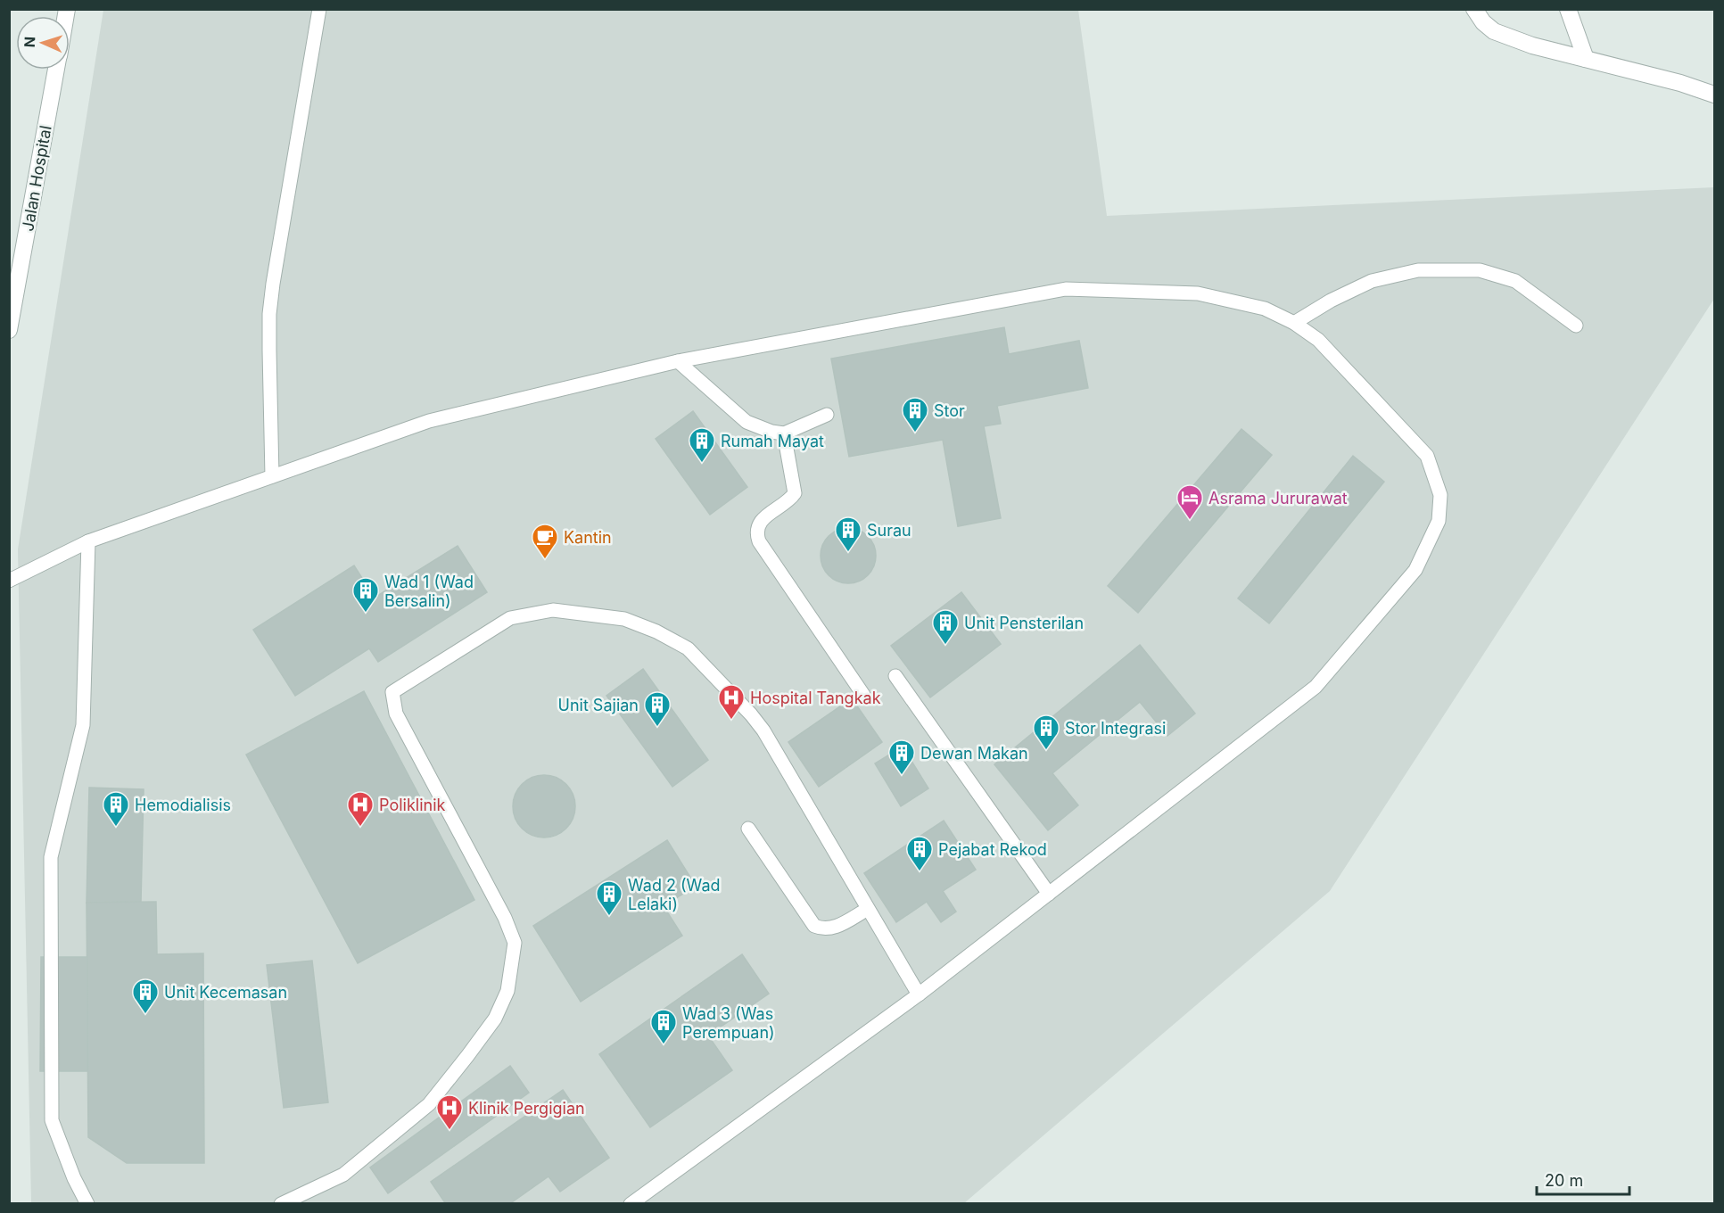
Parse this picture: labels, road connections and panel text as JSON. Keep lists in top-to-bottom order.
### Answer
{
  "streets": {
    "street": ["Jalan Hospital"]
  },
  "places": {
    "building": [
      "Stor",
      "Rumah Mayat",
      "Surau",
      "Wad 1 (Wad Bersalin)",
      "Unit Pensterilan",
      "Unit Sajian",
      "Stor Integrasi",
      "Dewan Makan",
      "Hemodialisis",
      "Pejabat Rekod",
      "Wad 2 (Wad Lelaki)",
      "Unit Kecemasan",
      "Wad 3 (Was Perempuan)"
    ],
    "hotel": ["Asrama Jururawat"],
    "cafe": ["Kantin"],
    "hospital": ["Hospital Tangkak", "Poliklinik", "Klinik Pergigian"]
  },
  "scale_bar": "20 m",
  "north": "left"
}
